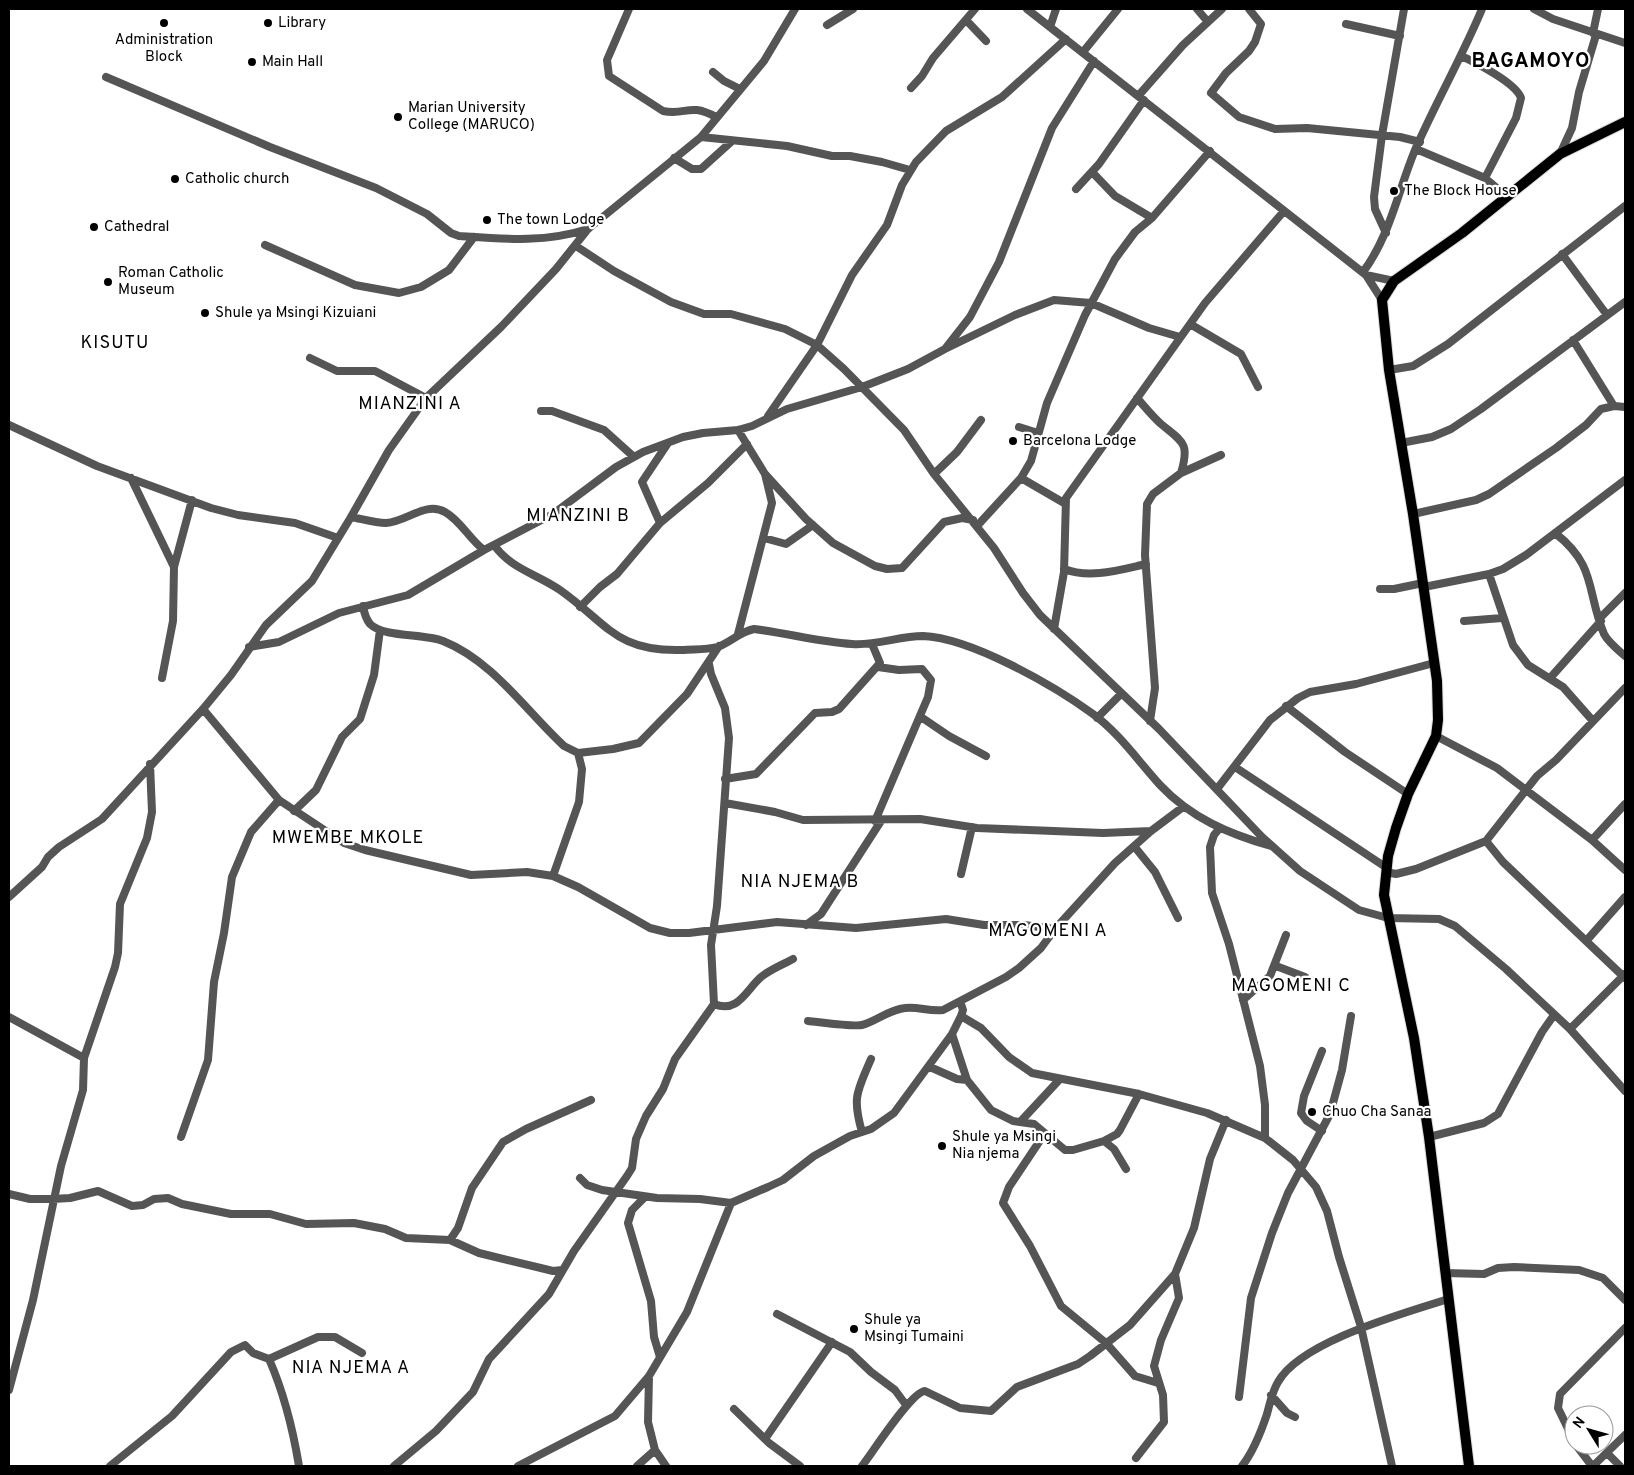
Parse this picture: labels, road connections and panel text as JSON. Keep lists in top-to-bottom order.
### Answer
{
  "districts": [
    "BAGAMOYO",
    "KISUTU",
    "MIANZINI A",
    "MIANZINI B",
    "MWEMBE MKOLE",
    "NIA NJEMA B",
    "MAGOMENI A",
    "MAGOMENI C",
    "NIA NJEMA A"
  ],
  "places": [
    "Administration Block",
    "Library",
    "Main Hall",
    "Marian University College (MARUCO)",
    "Catholic church",
    "The Block House",
    "The town Lodge",
    "Cathedral",
    "Roman Catholic Museum",
    "Shule ya Msingi Kizuiani",
    "Barcelona Lodge",
    "Chuo Cha Sanaa",
    "Shule ya Msingi Nia njema",
    "Shule ya Msingi Tumaini"
  ],
  "north": "top left"
}
